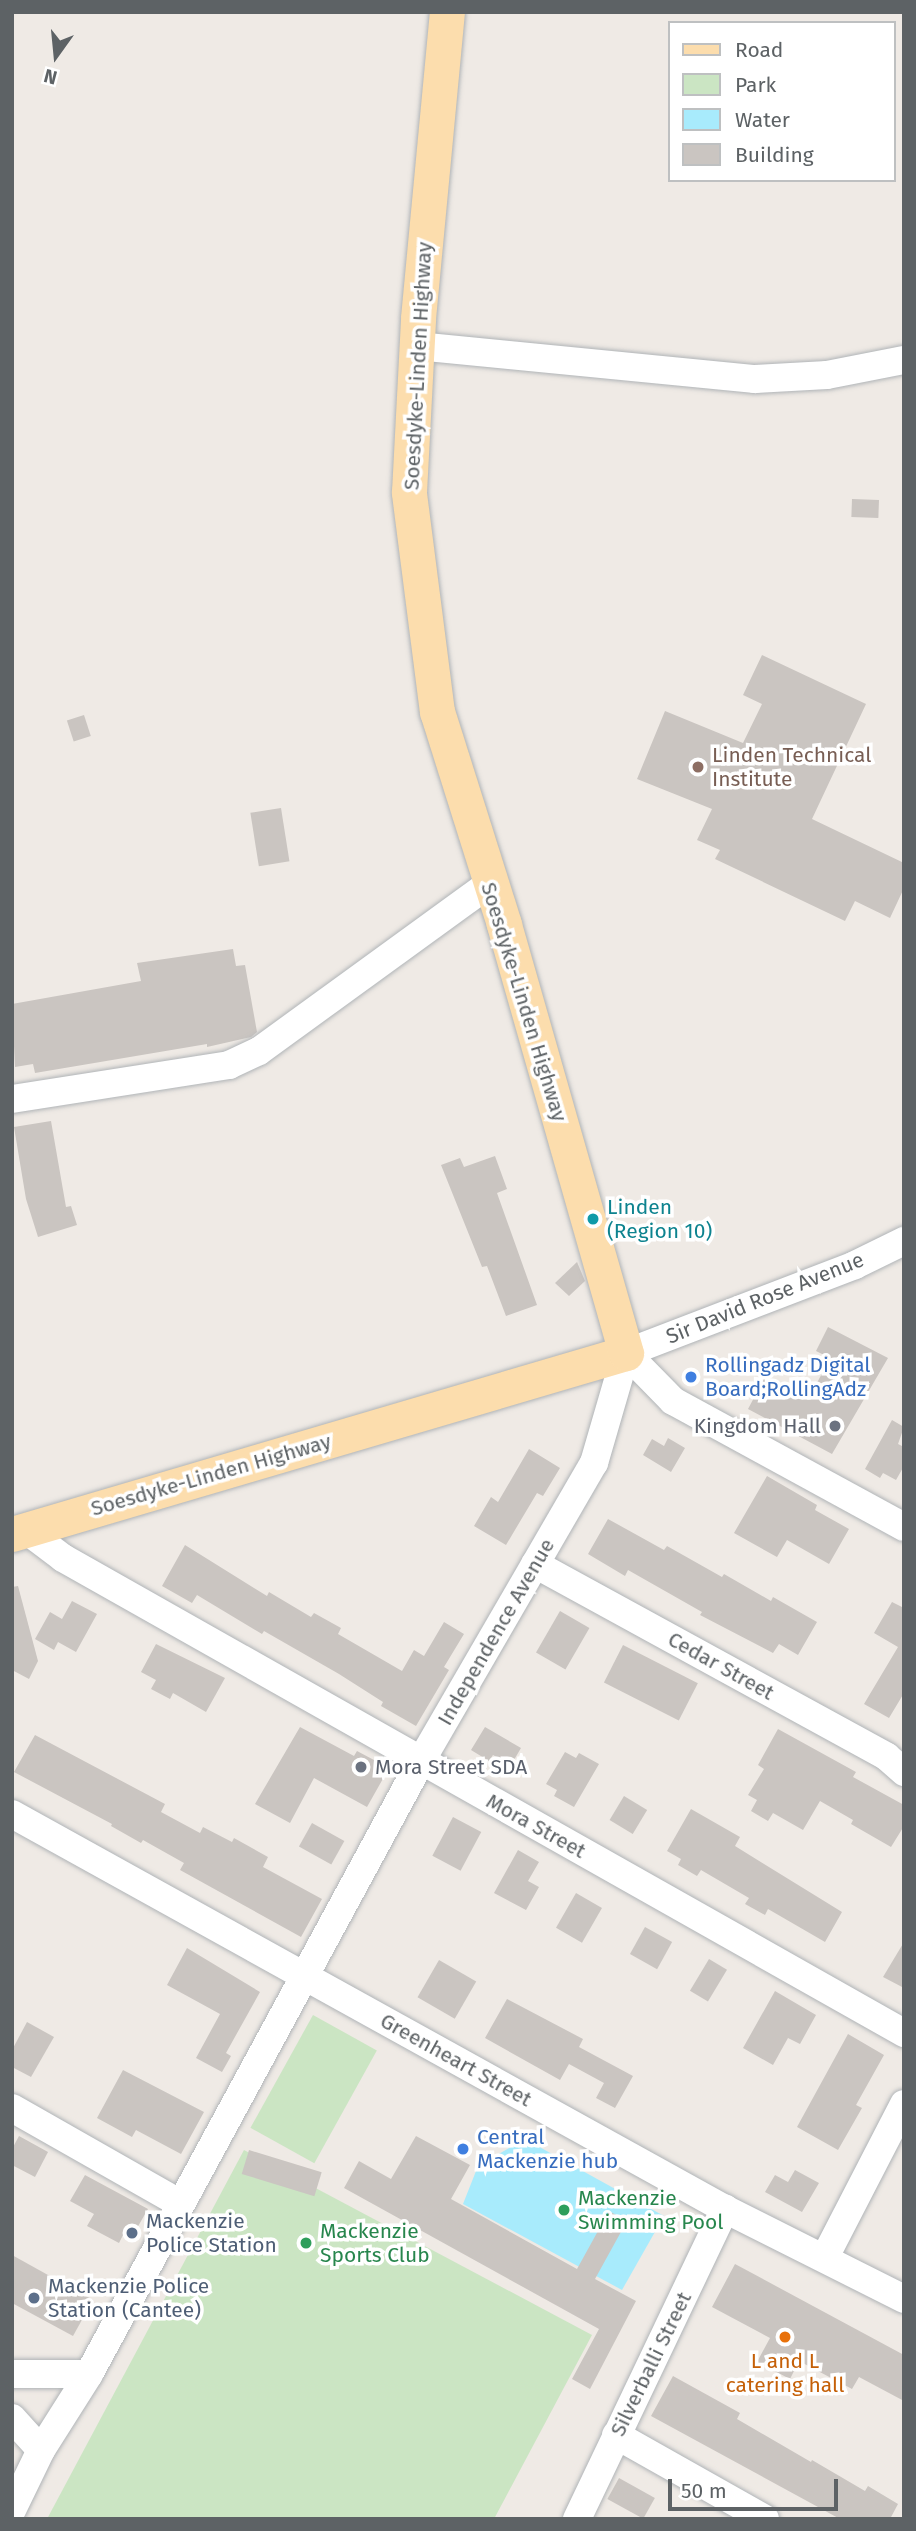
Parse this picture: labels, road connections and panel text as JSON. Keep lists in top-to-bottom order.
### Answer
{
  "streets": {
    "main road": ["Soesdyke-Linden Highway"],
    "street": [
      "Sir David Rose Avenue",
      "Independence Avenue",
      "Cedar Street",
      "Mora Street",
      "Greenheart Street",
      "Silverballi Street"
    ]
  },
  "crossings": [
    ["Soesdyke-Linden Highway", "Sir David Rose Avenue"],
    ["Soesdyke-Linden Highway", "Independence Avenue"],
    ["Soesdyke-Linden Highway", "Mora Street"],
    ["Sir David Rose Avenue", "Independence Avenue"],
    ["Independence Avenue", "Cedar Street"],
    ["Independence Avenue", "Mora Street"],
    ["Independence Avenue", "Greenheart Street"],
    ["Greenheart Street", "Silverballi Street"]
  ],
  "places": [
    "Linden Technical Institute",
    "Linden (Region 10)",
    "Rollingadz Digital Board;RollingAdz",
    "Kingdom Hall",
    "Mora Street SDA",
    "Central Mackenzie hub",
    "Mackenzie Swimming Pool",
    "Mackenzie Police Station",
    "Mackenzie Sports Club",
    "Mackenzie Police Station (Cantee)",
    "L and L catering hall"
  ],
  "legend": [
    "Road",
    "Park",
    "Water",
    "Building"
  ],
  "scale_bar": "50 m",
  "north": "bottom"
}
